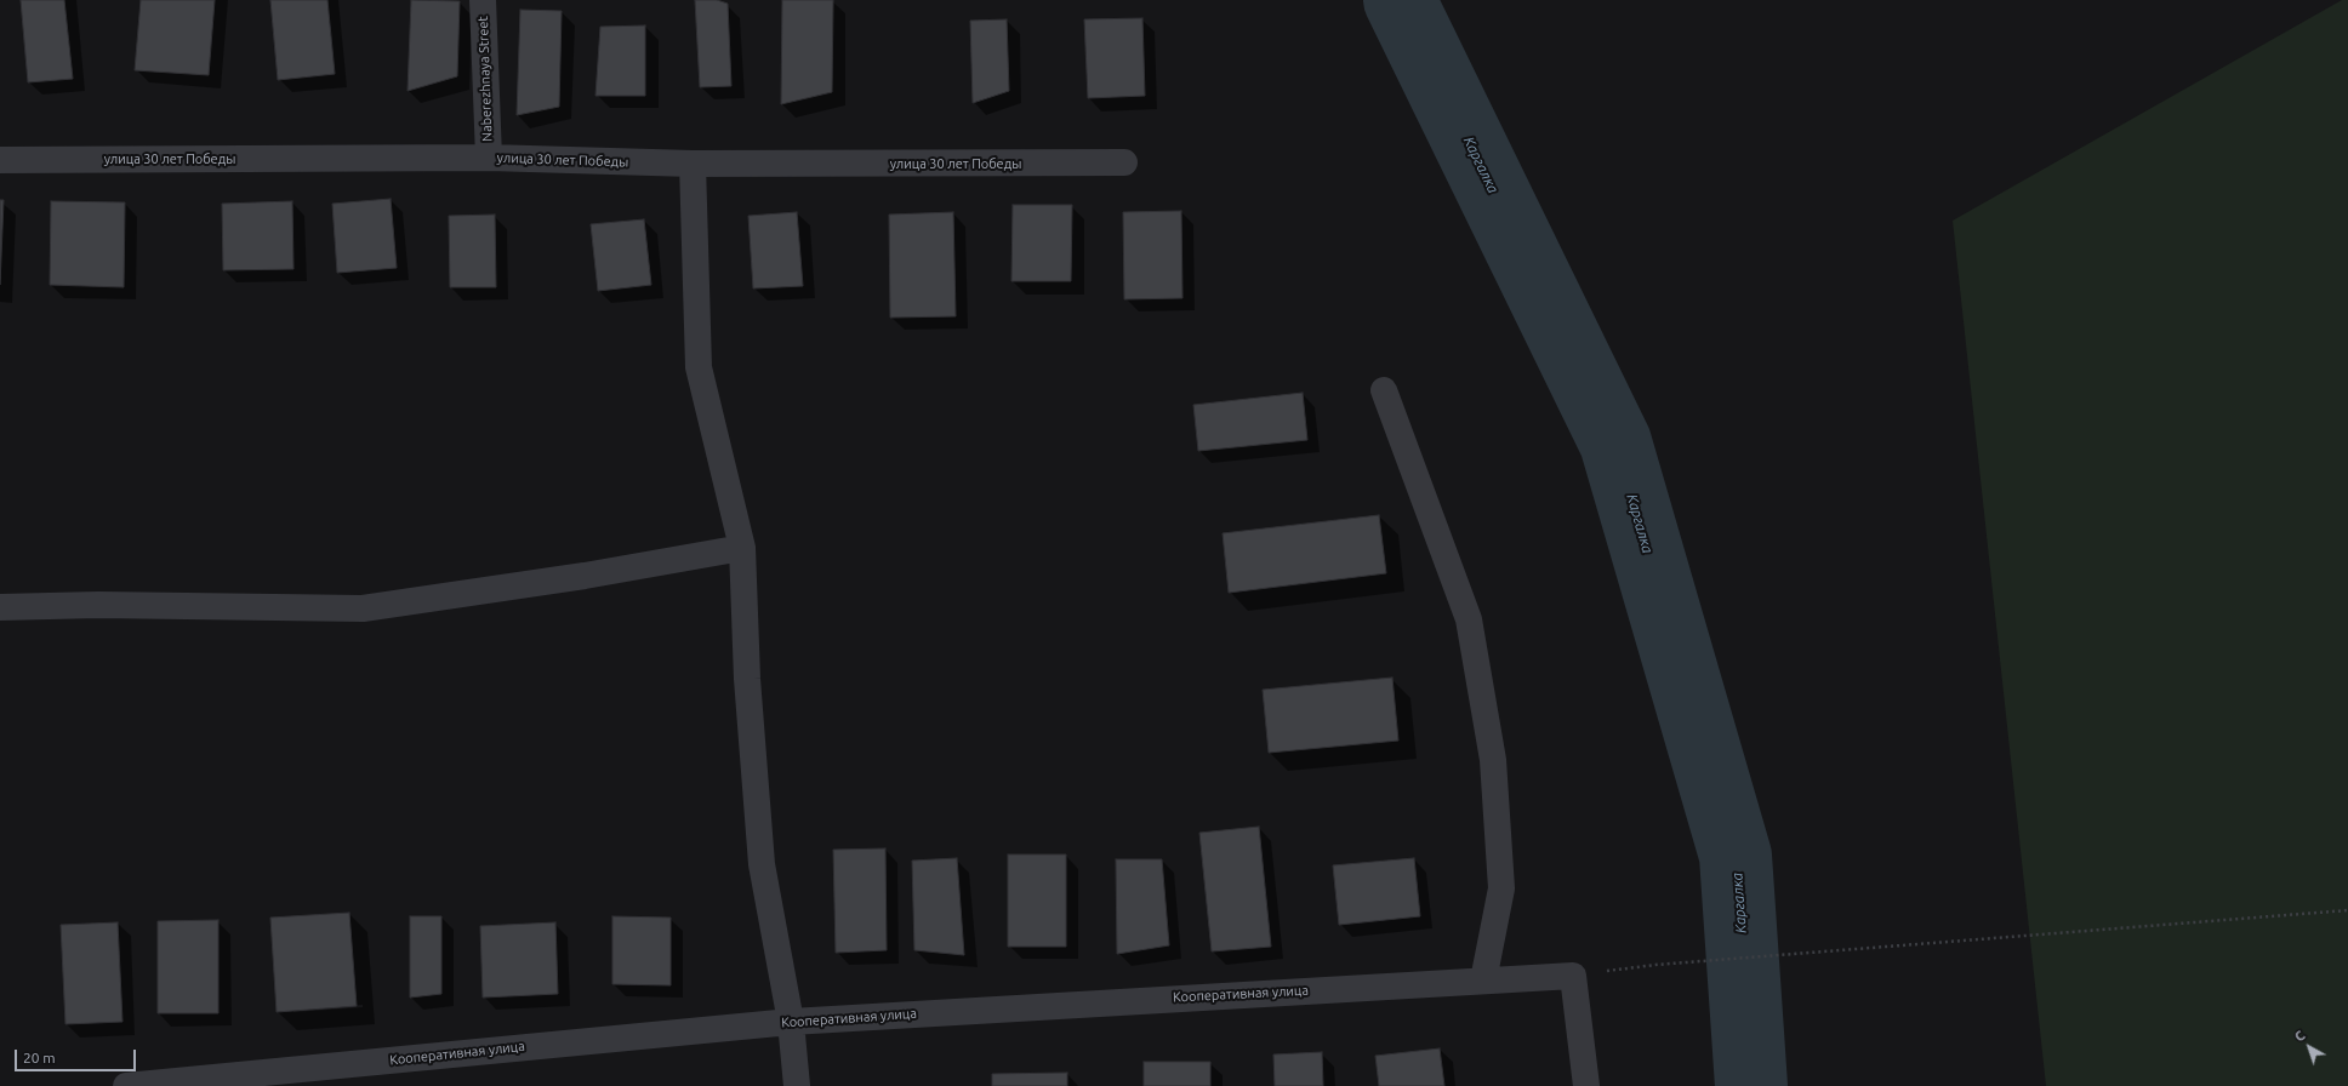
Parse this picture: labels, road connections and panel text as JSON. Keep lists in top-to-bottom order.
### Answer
{
  "streets": {
    "street": ["Naberezhnaya Street", "улица 30 лет Победы", "Кооперативная улица"]
  },
  "crossings": [
    ["Naberezhnaya Street", "улица 30 лет Победы"]
  ],
  "water": ["Каргалка"],
  "scale_bar": "20 m",
  "north": "top left"
}
